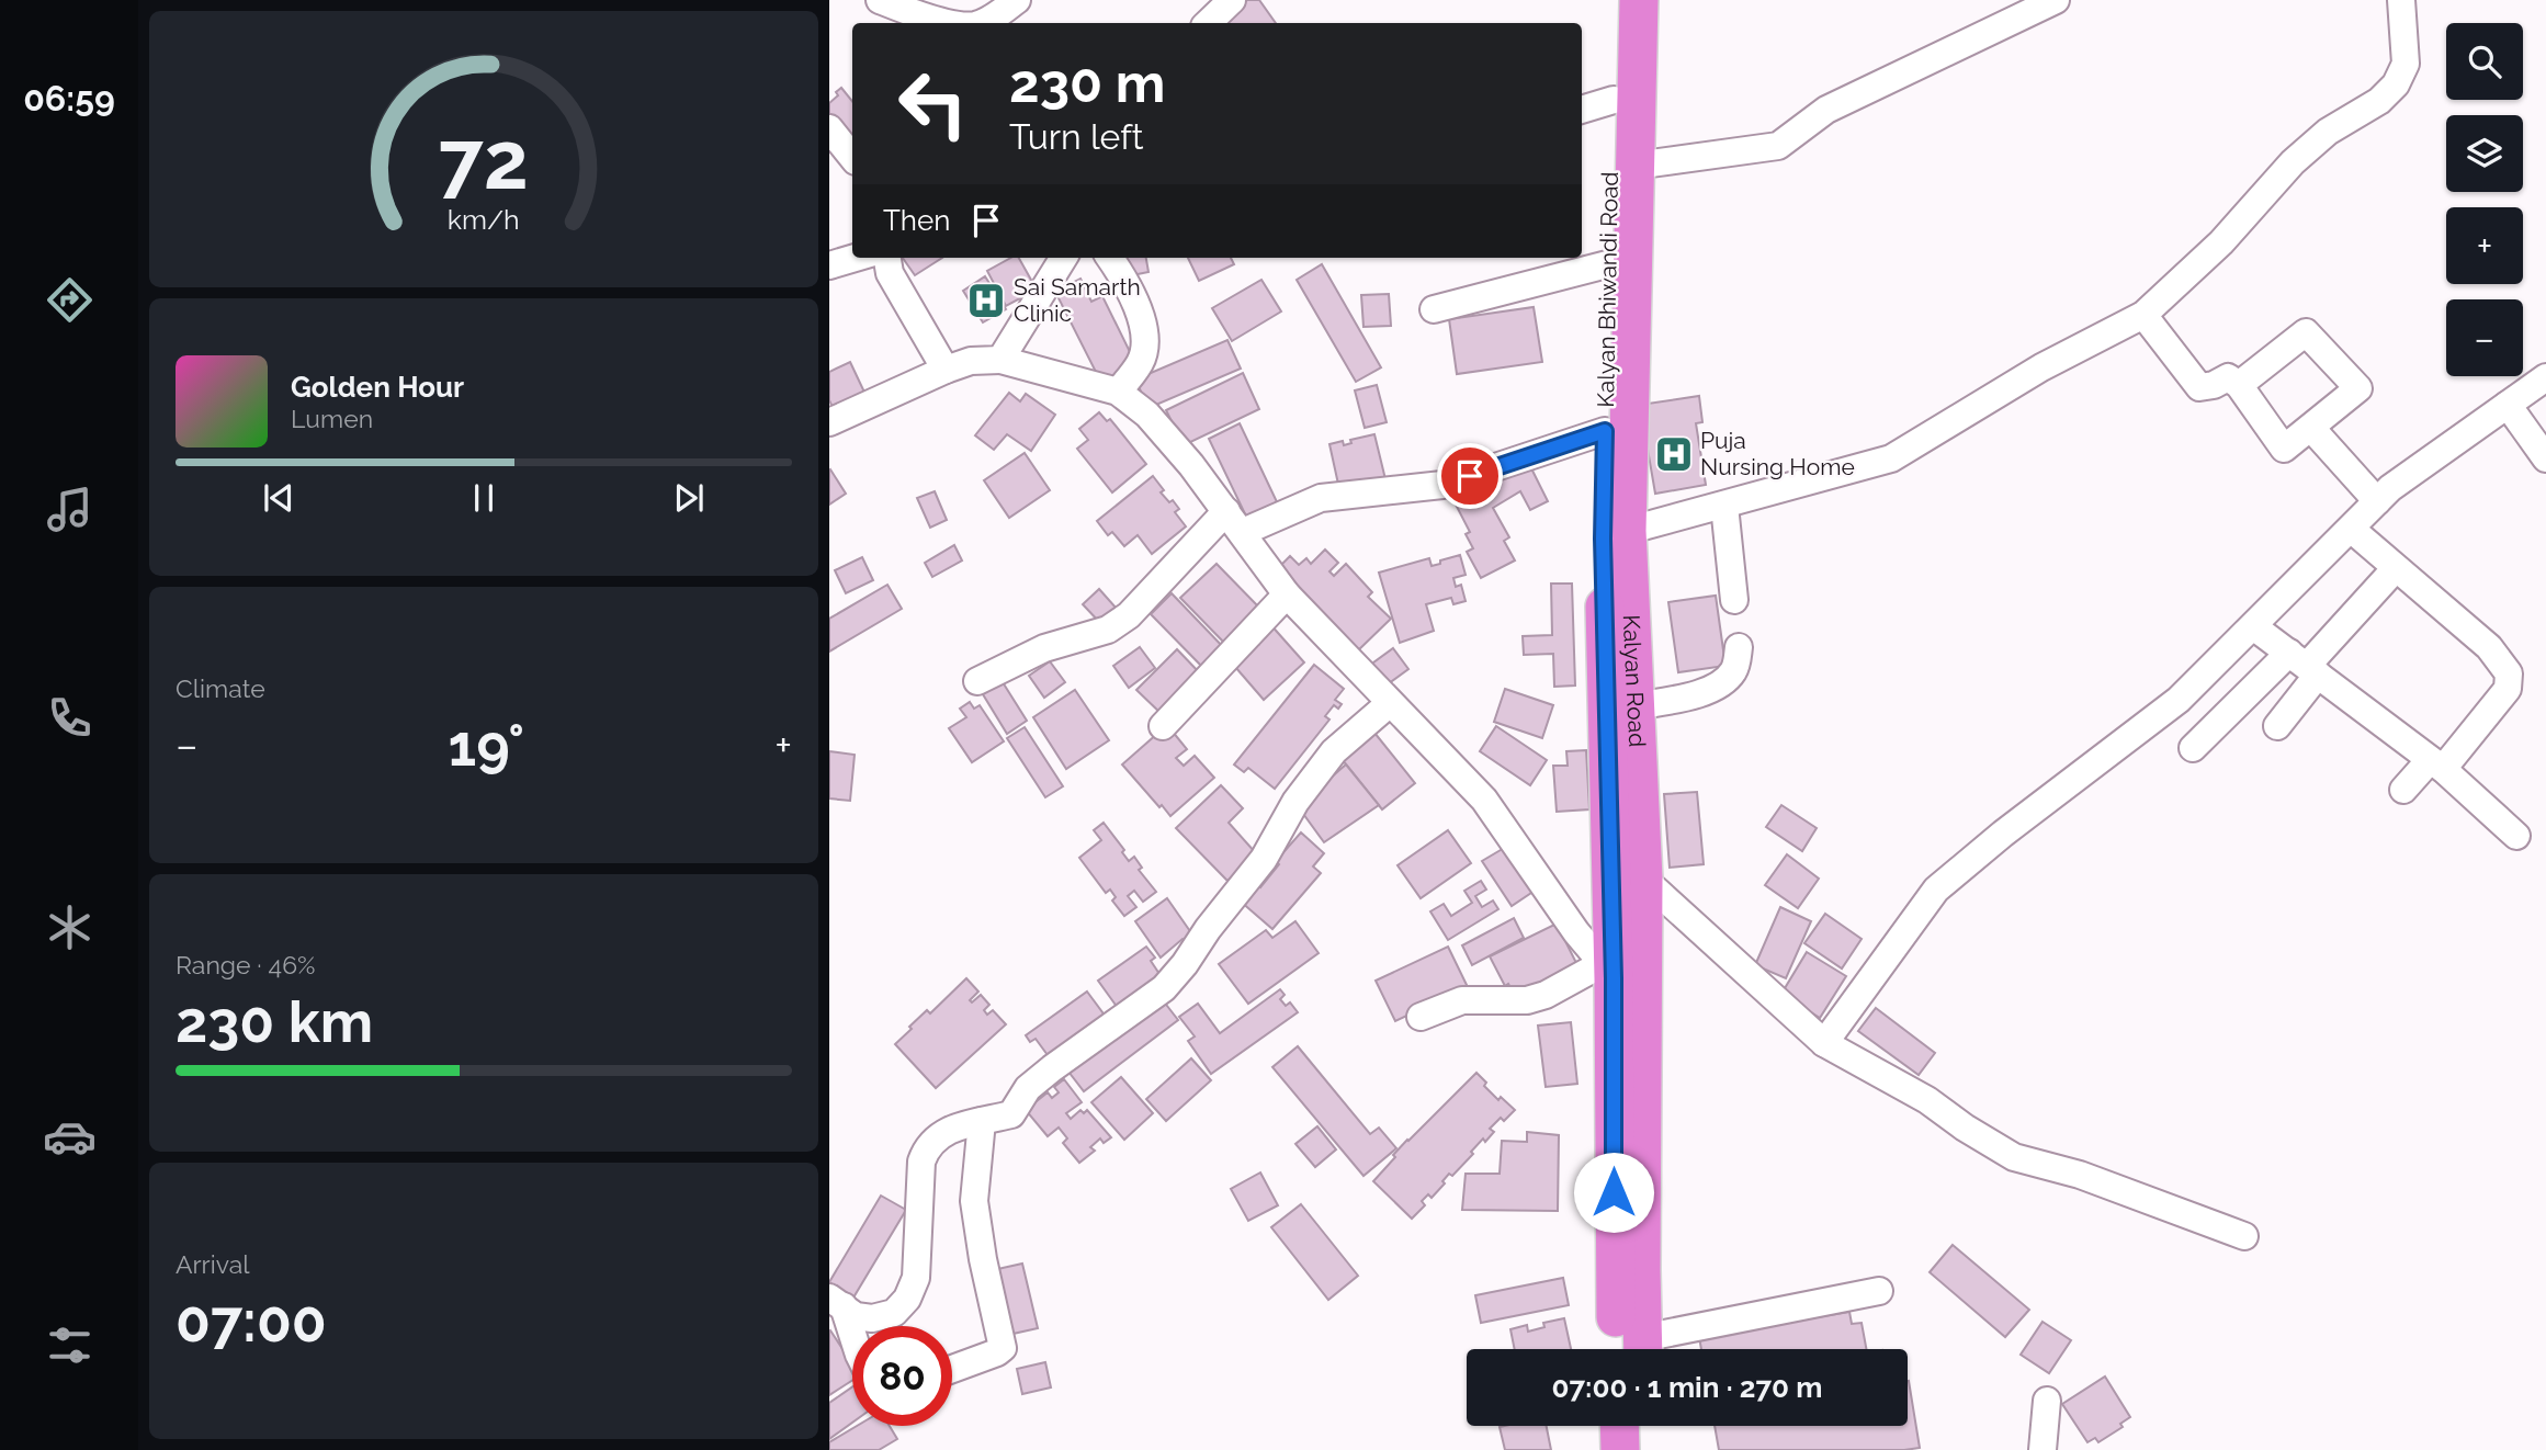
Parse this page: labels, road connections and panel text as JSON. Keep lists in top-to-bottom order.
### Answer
{
  "streets": {
    "highway": ["Kalyan Bhiwandi Road", "Kalyan Road"]
  },
  "crossings": [
    ["Kalyan Bhiwandi Road", "Kalyan Road"]
  ],
  "places": {
    "hospital": ["Sai Samarth Clinic", "Puja Nursing Home"]
  },
  "page": {
    "tabs": "06:59",
    "map_buttons": ["+", "−"],
    "turn": ["230 m", "Turn left"],
    "then": "Then",
    "song": ["Golden Hour", "Lumen"],
    "tile": [
      "Climate",
      ["Range · 46%", "230 km"],
      ["Arrival", "07:00"]
    ],
    "heat": ["−", "19°", "+"],
    "limit": "80",
    "trip": "07:00 · 1 min · 270 m",
    "gauge": ["72", "km/h"]
  }
}
